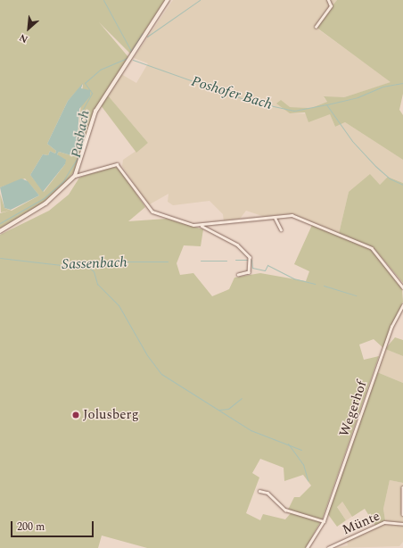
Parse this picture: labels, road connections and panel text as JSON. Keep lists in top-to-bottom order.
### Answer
{
  "streets": {
    "street": ["Wegerhof", "Münte"]
  },
  "water": ["Poshofer Bach", "Pasbach", "Sassenbach"],
  "places": ["Jolusberg"],
  "scale_bar": "200 m",
  "north": "bottom left"
}
